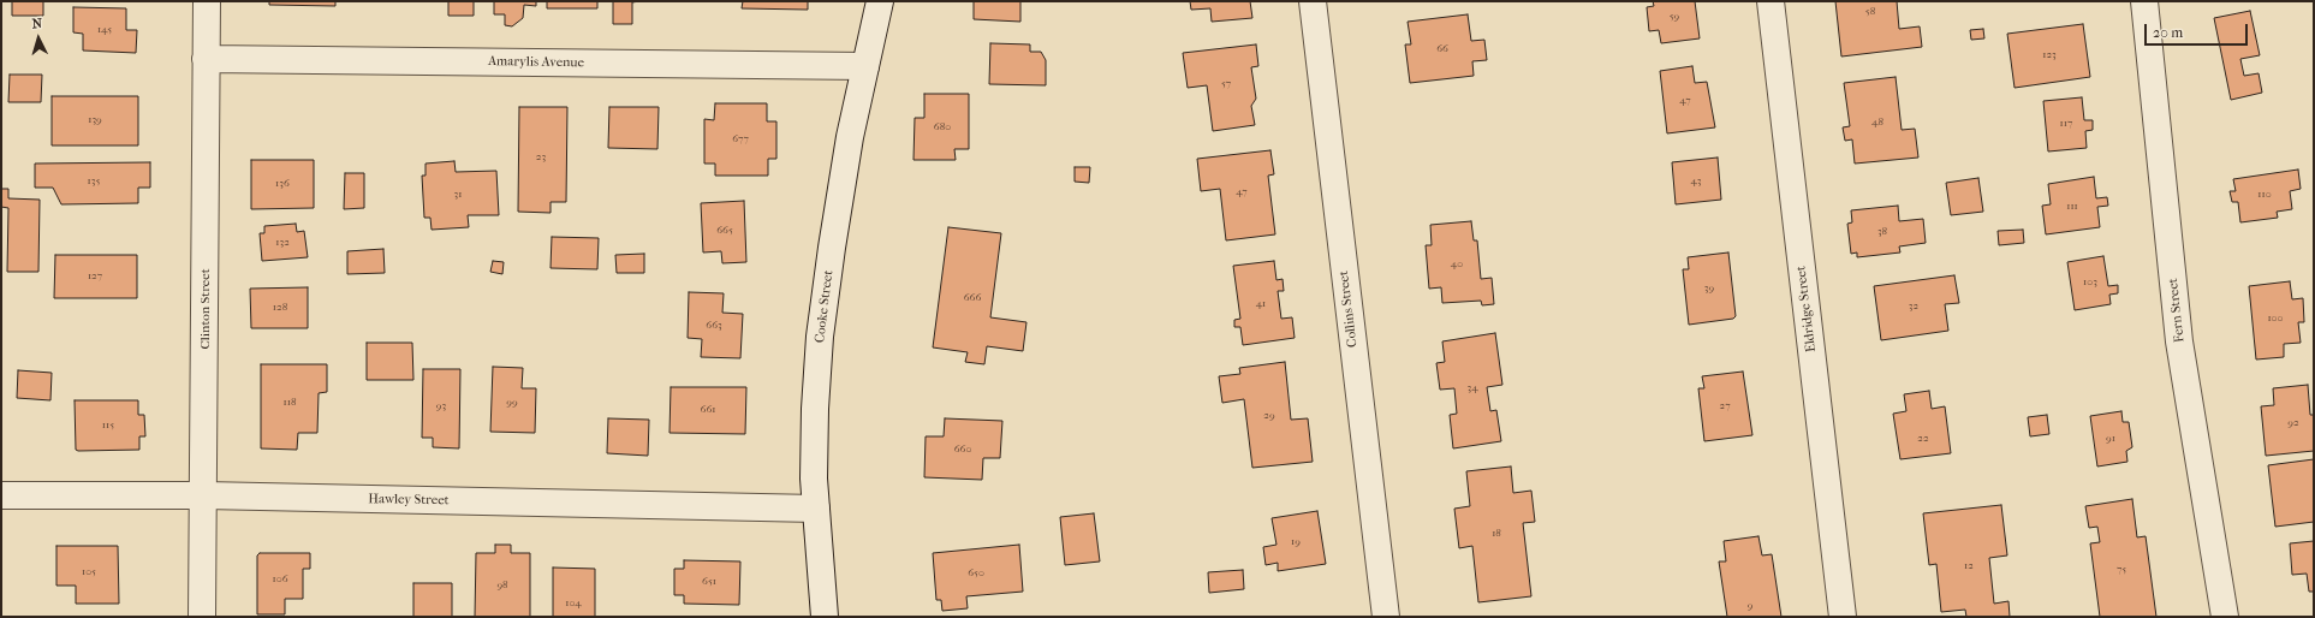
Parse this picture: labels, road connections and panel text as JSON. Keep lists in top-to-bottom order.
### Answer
{
  "streets": {
    "street": [
      "Amarylis Avenue",
      "Cooke Street",
      "Clinton Street",
      "Collins Street",
      "Eldridge Street",
      "Fern Street",
      "Hawley Street"
    ]
  },
  "crossings": [
    ["Amarylis Avenue", "Cooke Street"],
    ["Amarylis Avenue", "Clinton Street"],
    ["Cooke Street", "Hawley Street"],
    ["Clinton Street", "Hawley Street"]
  ],
  "house_numbers": [
    "58",
    "59",
    "145",
    "66",
    "123",
    "57",
    "47",
    "139",
    "48",
    "117",
    "680",
    "677",
    "23",
    "135",
    "43",
    "136",
    "47",
    "31",
    "110",
    "111",
    "665",
    "38",
    "132",
    "40",
    "127",
    "103",
    "39",
    "666",
    "41",
    "32",
    "128",
    "100",
    "663",
    "34",
    "118",
    "99",
    "93",
    "27",
    "661",
    "29",
    "92",
    "115",
    "22",
    "91",
    "660",
    "18",
    "19",
    "12",
    "75",
    "105",
    "650",
    "106",
    "651",
    "98",
    "104",
    "9"
  ],
  "scale_bar": "20 m",
  "north": "top"
}
